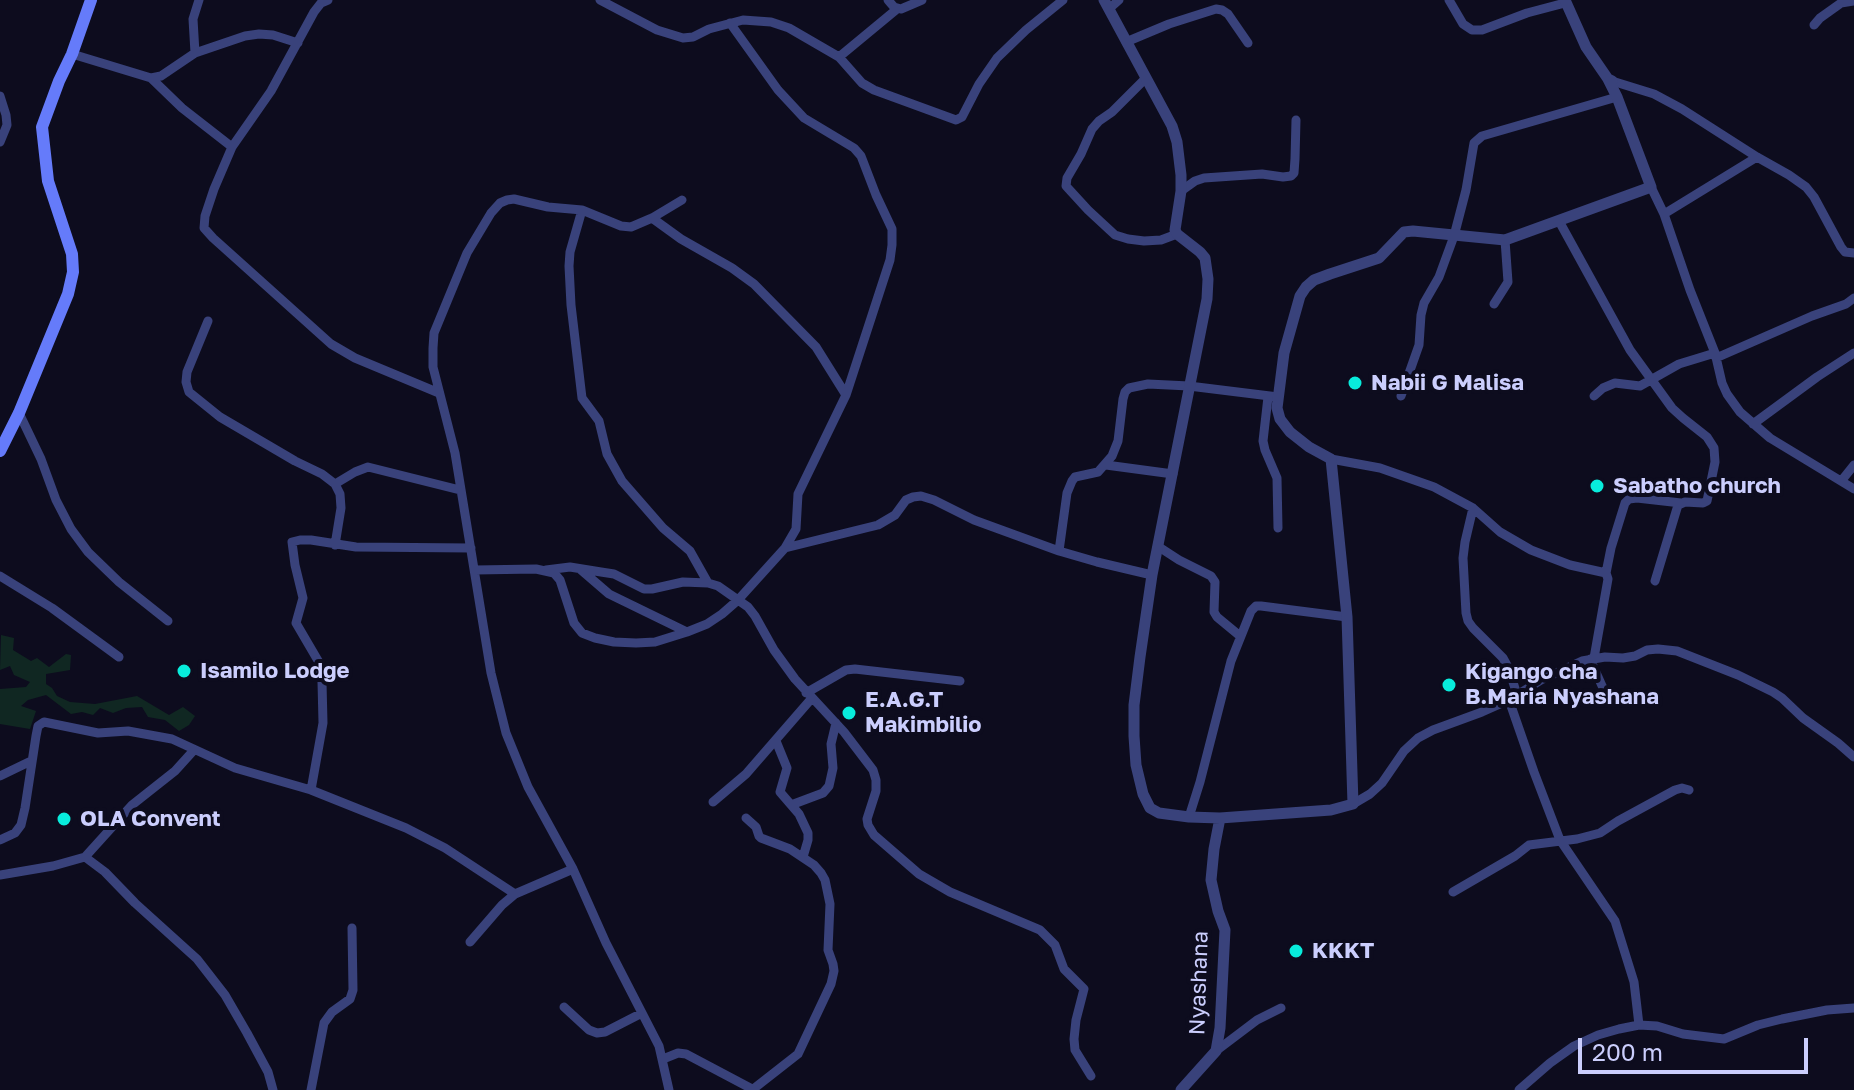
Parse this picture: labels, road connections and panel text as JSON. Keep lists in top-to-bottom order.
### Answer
{
  "streets": {
    "street": ["Nyashana"]
  },
  "places": [
    "Nabii G Malisa",
    "Sabatho church",
    "Isamilo Lodge",
    "Kigango cha B.Maria Nyashana",
    "E.A.G.T Makimbilio",
    "OLA Convent",
    "KKKT"
  ],
  "scale_bar": "200 m"
}
